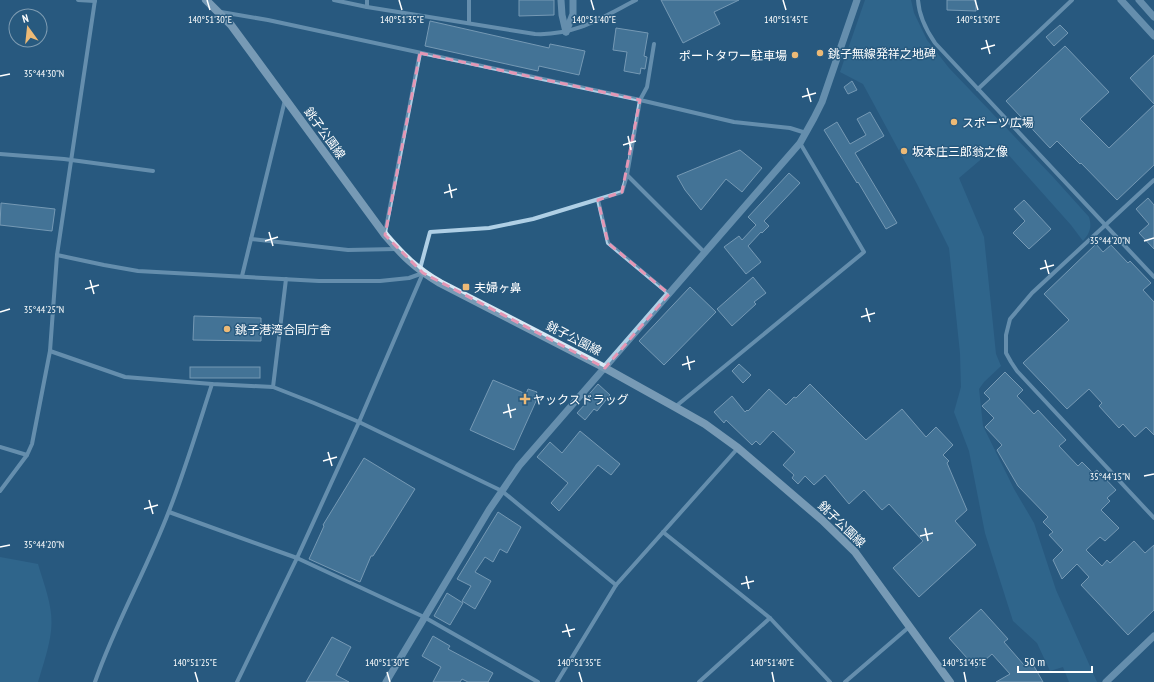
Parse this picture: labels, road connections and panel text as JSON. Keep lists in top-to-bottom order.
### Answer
{
  "streets": {
    "main road": ["銚子公園線"]
  },
  "places": {
    "other": [
      "銚子無線発祥之地碑",
      "ポートタワー駐車場",
      "スポーツ広場",
      "坂本庄三郎翁之像",
      "銚子港湾合同庁舎"
    ],
    "transit": ["夫婦ヶ鼻"],
    "health": ["ヤックスドラッグ"]
  },
  "scale_bar": "50 m",
  "north": "top",
  "coordinates": [
    "140°51'30\"E",
    "140°51'35\"E",
    "140°51'40\"E",
    "140°51'45\"E",
    "140°51'50\"E",
    "35°44'30\"N",
    "35°44'20\"N",
    "35°44'25\"N",
    "35°44'15\"N",
    "140°51'25\"E"
  ]
}
